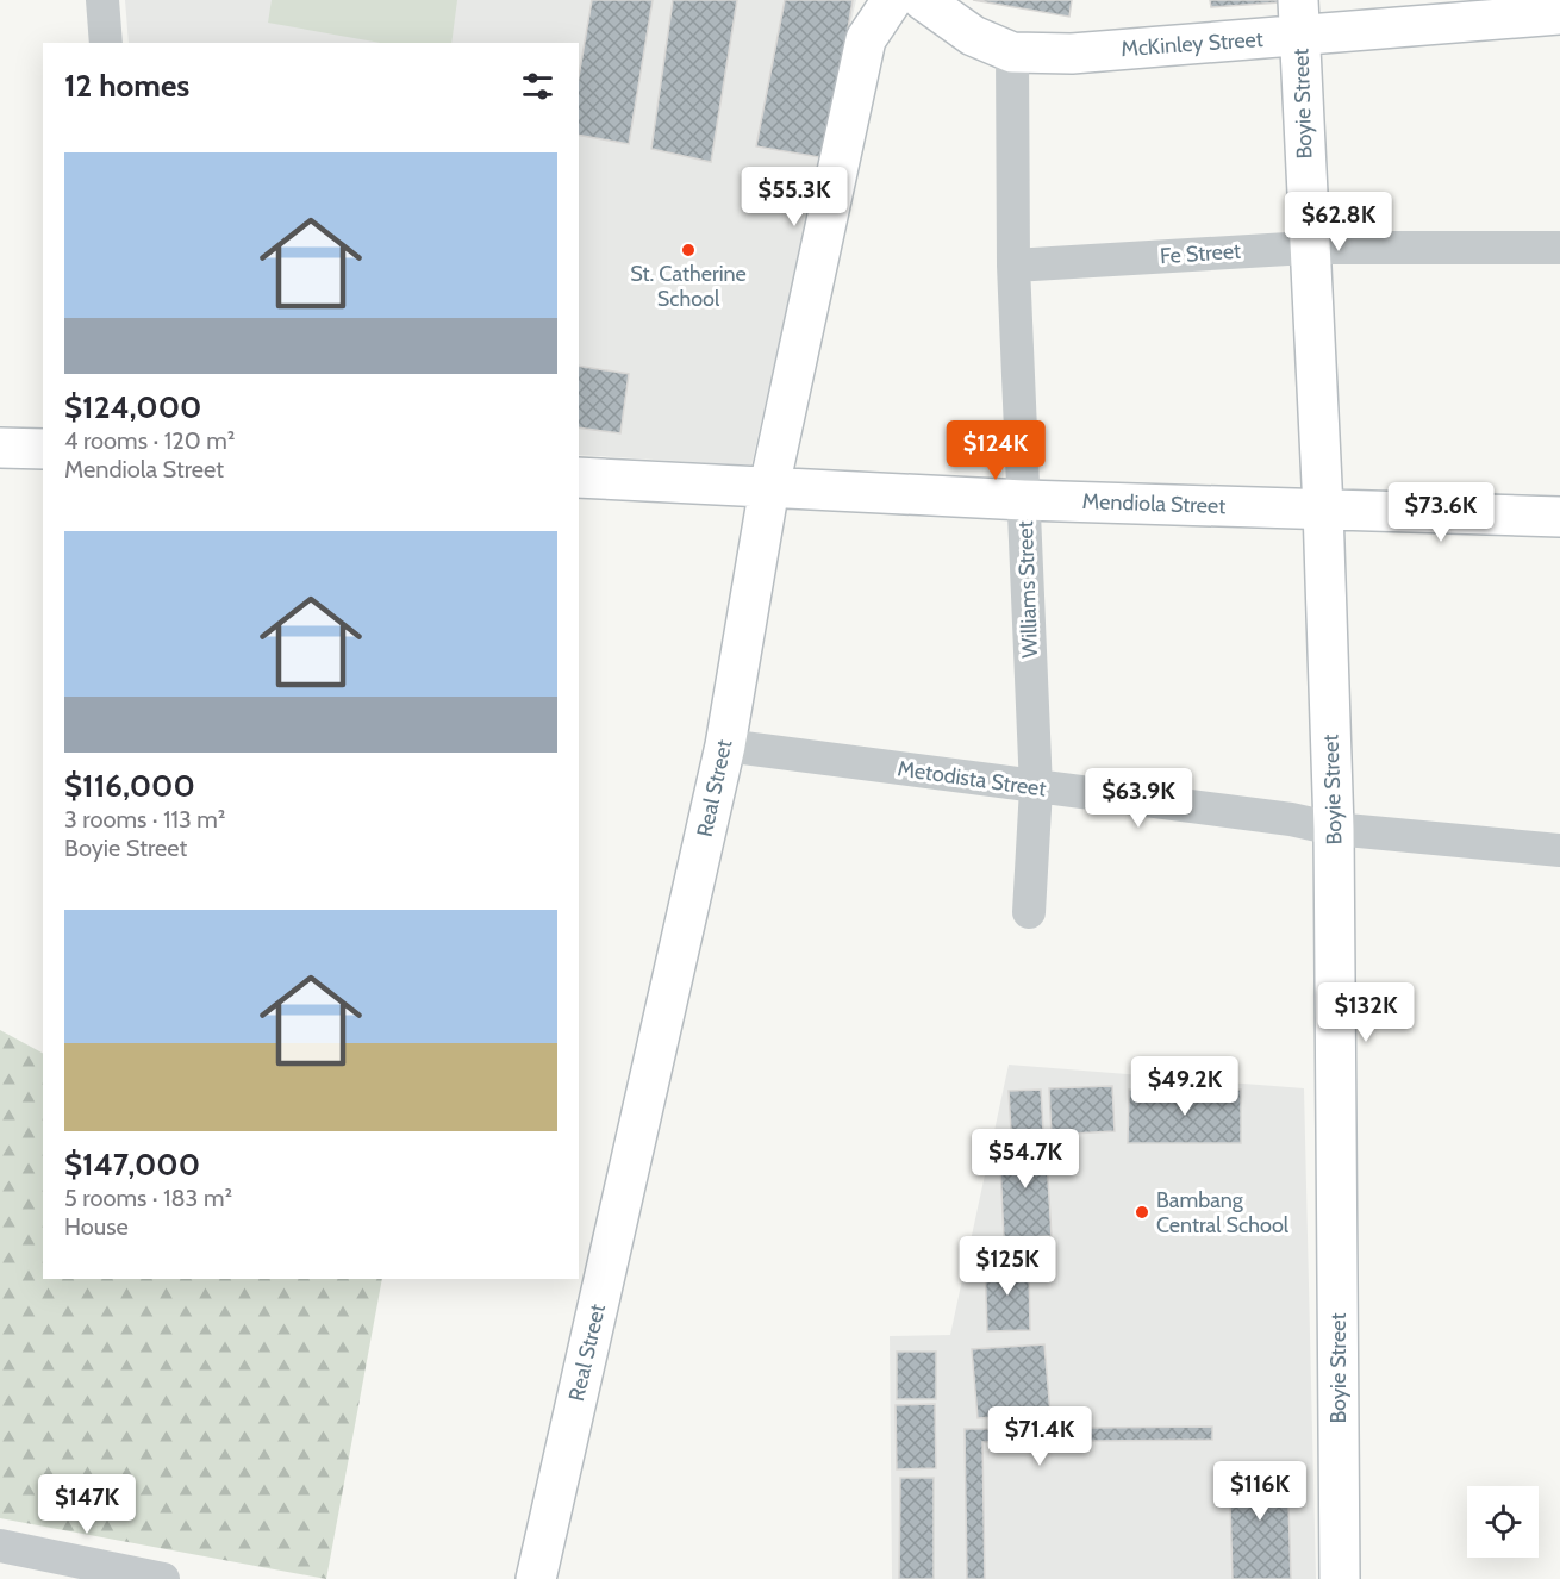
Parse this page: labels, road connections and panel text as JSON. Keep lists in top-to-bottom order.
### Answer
{
  "streets": {
    "street": [
      "McKinley Street",
      "Boyie Street",
      "Fe Street",
      "Mendiola Street",
      "Williams Street",
      "Metodista Street",
      "Real Street"
    ]
  },
  "crossings": [
    ["McKinley Street", "Boyie Street"],
    ["McKinley Street", "Williams Street"],
    ["Boyie Street", "Fe Street"],
    ["Boyie Street", "Mendiola Street"],
    ["Boyie Street", "Metodista Street"],
    ["Fe Street", "Williams Street"],
    ["Mendiola Street", "Williams Street"],
    ["Mendiola Street", "Real Street"],
    ["Williams Street", "Metodista Street"],
    ["Metodista Street", "Real Street"]
  ],
  "places": ["St. Catherine School", "Bambang Central School"],
  "page": {
    "heading": "12 homes",
    "list": [
      {
        "name": "$124,000",
        "note": "4 rooms · 120 m² · Mendiola Street"
      },
      {
        "name": "$116,000",
        "note": "3 rooms · 113 m² · Boyie Street"
      },
      {
        "name": "$147,000",
        "note": "5 rooms · 183 m² · House"
      }
    ],
    "price": [
      "$55.3K",
      "$62.8K",
      "$124K",
      "$73.6K",
      "$63.9K",
      "$132K",
      "$49.2K",
      "$54.7K",
      "$125K",
      "$71.4K",
      "$116K",
      "$147K"
    ]
  }
}
